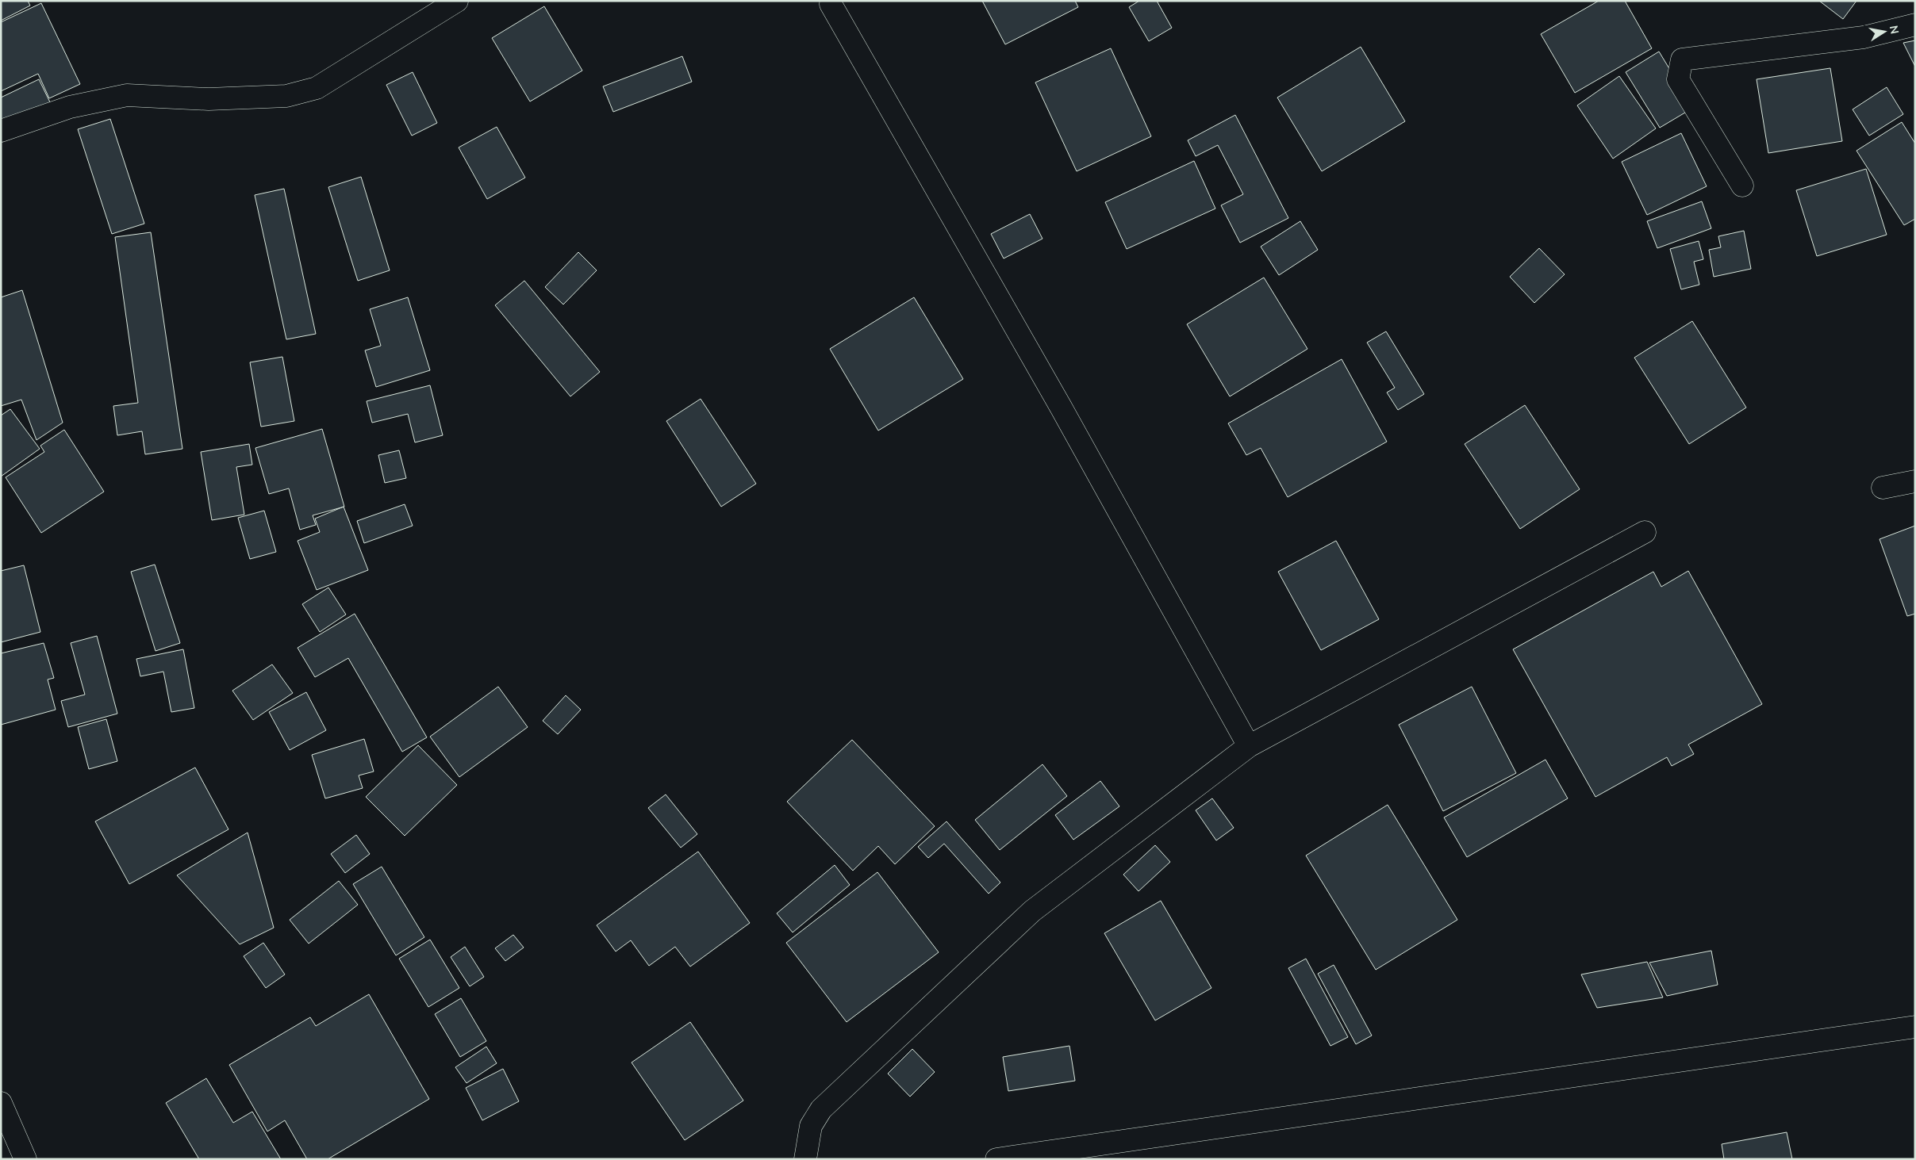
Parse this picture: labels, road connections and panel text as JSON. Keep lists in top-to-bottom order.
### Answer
{
  "north": "right"
}
